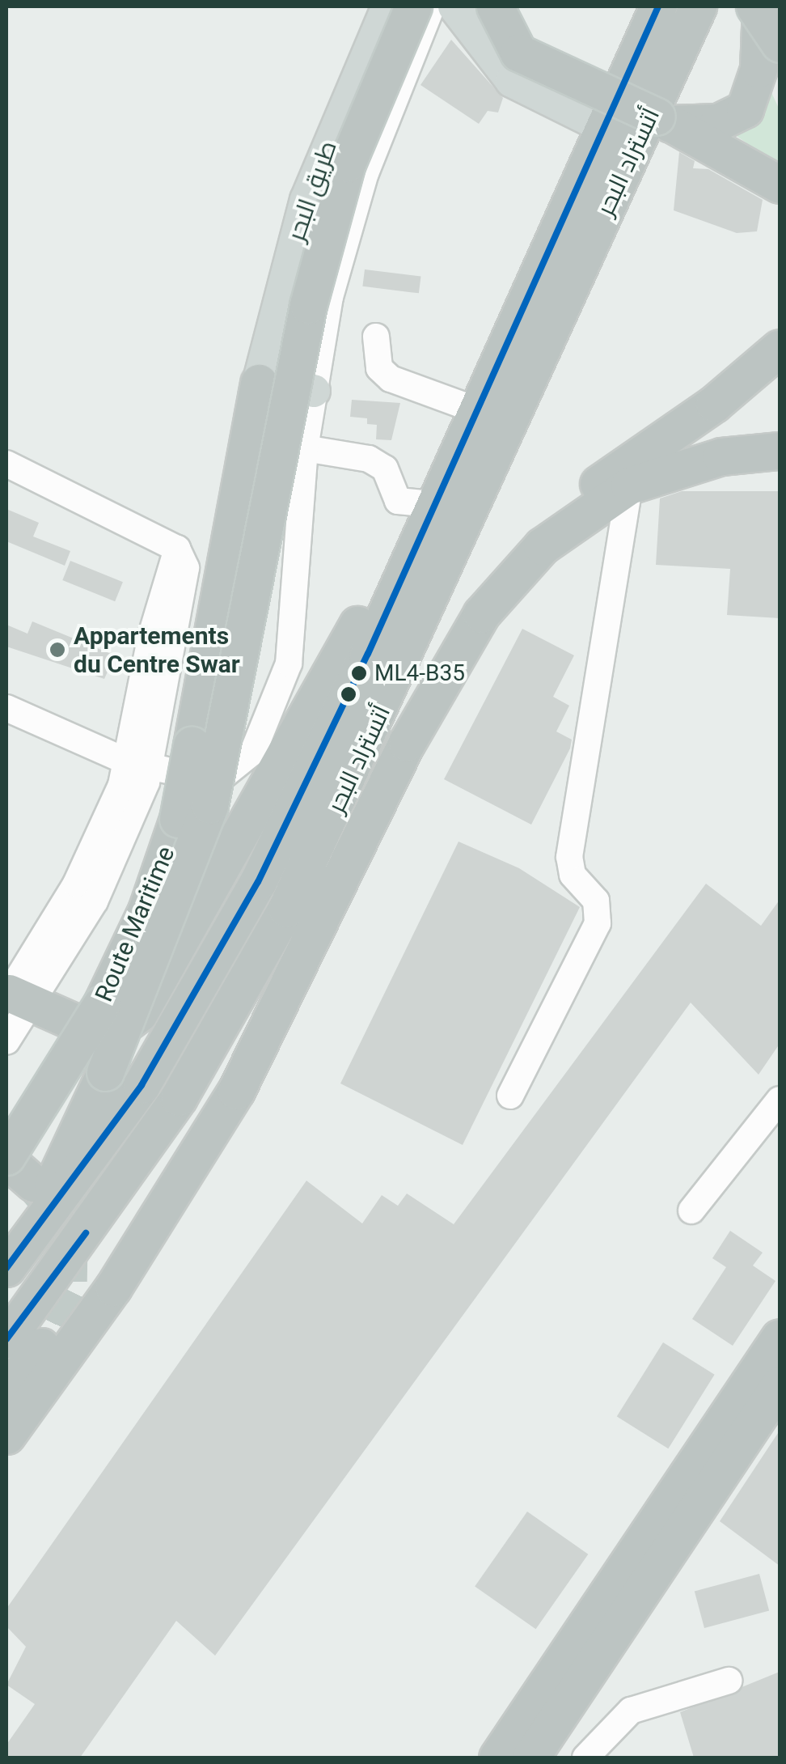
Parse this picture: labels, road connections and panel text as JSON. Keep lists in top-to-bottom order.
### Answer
{
  "streets": {
    "highway": ["أتستراد البحر", "Route Maritime"],
    "main road": ["طريق البحر"]
  },
  "crossings": [
    ["طريق البحر", "Route Maritime"]
  ],
  "places": ["Appartements du Centre Swar", "ML4-B35"]
}
